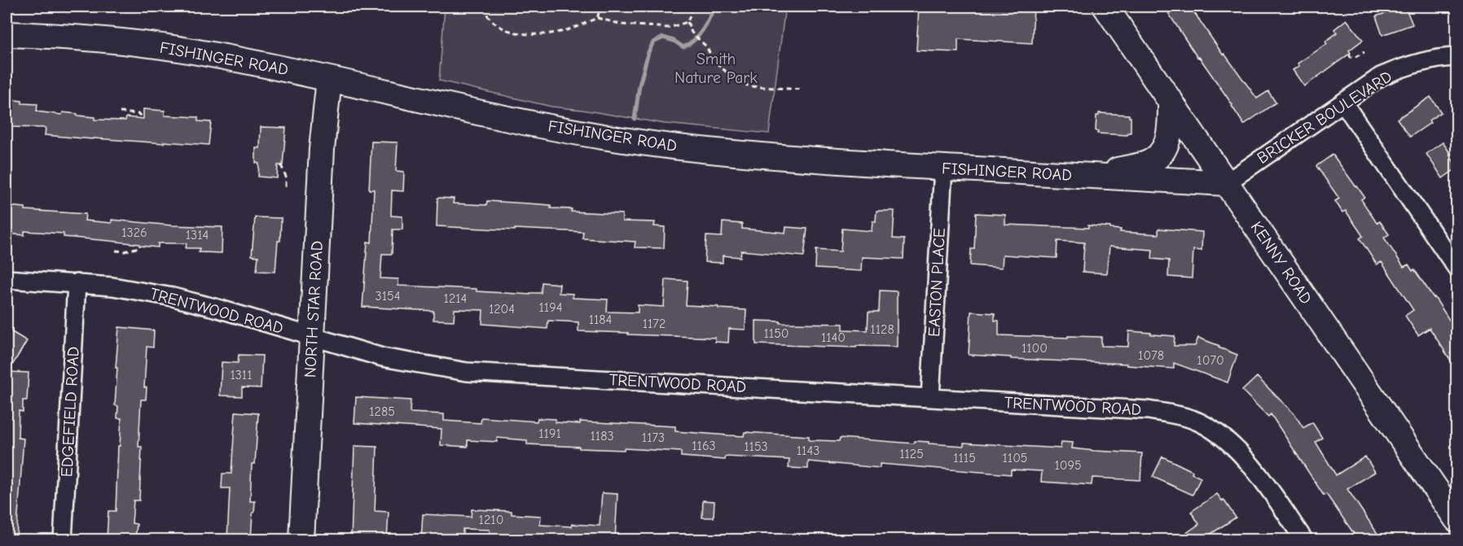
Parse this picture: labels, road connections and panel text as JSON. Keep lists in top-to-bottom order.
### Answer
{
  "streets": {
    "main road": ["FISHINGER ROAD", "KENNY ROAD", "NORTH STAR ROAD"],
    "street": [
      "BRICKER BOULEVARD",
      "EASTON PLACE",
      "TRENTWOOD ROAD",
      "EDGEFIELD ROAD"
    ]
  },
  "crossings": [
    ["FISHINGER ROAD", "BRICKER BOULEVARD"],
    ["FISHINGER ROAD", "KENNY ROAD"],
    ["FISHINGER ROAD", "EASTON PLACE"],
    ["FISHINGER ROAD", "NORTH STAR ROAD"],
    ["BRICKER BOULEVARD", "KENNY ROAD"],
    ["EASTON PLACE", "TRENTWOOD ROAD"],
    ["NORTH STAR ROAD", "TRENTWOOD ROAD"],
    ["TRENTWOOD ROAD", "EDGEFIELD ROAD"]
  ],
  "parks": ["Smith Nature Park"],
  "house_numbers": [
    "1326",
    "1314",
    "3154",
    "1214",
    "1194",
    "1204",
    "1184",
    "1172",
    "1128",
    "1150",
    "1140",
    "1100",
    "1078",
    "1070",
    "1311",
    "1285",
    "1191",
    "1183",
    "1173",
    "1163",
    "1153",
    "1143",
    "1125",
    "1115",
    "1105",
    "1095",
    "1210"
  ]
}
